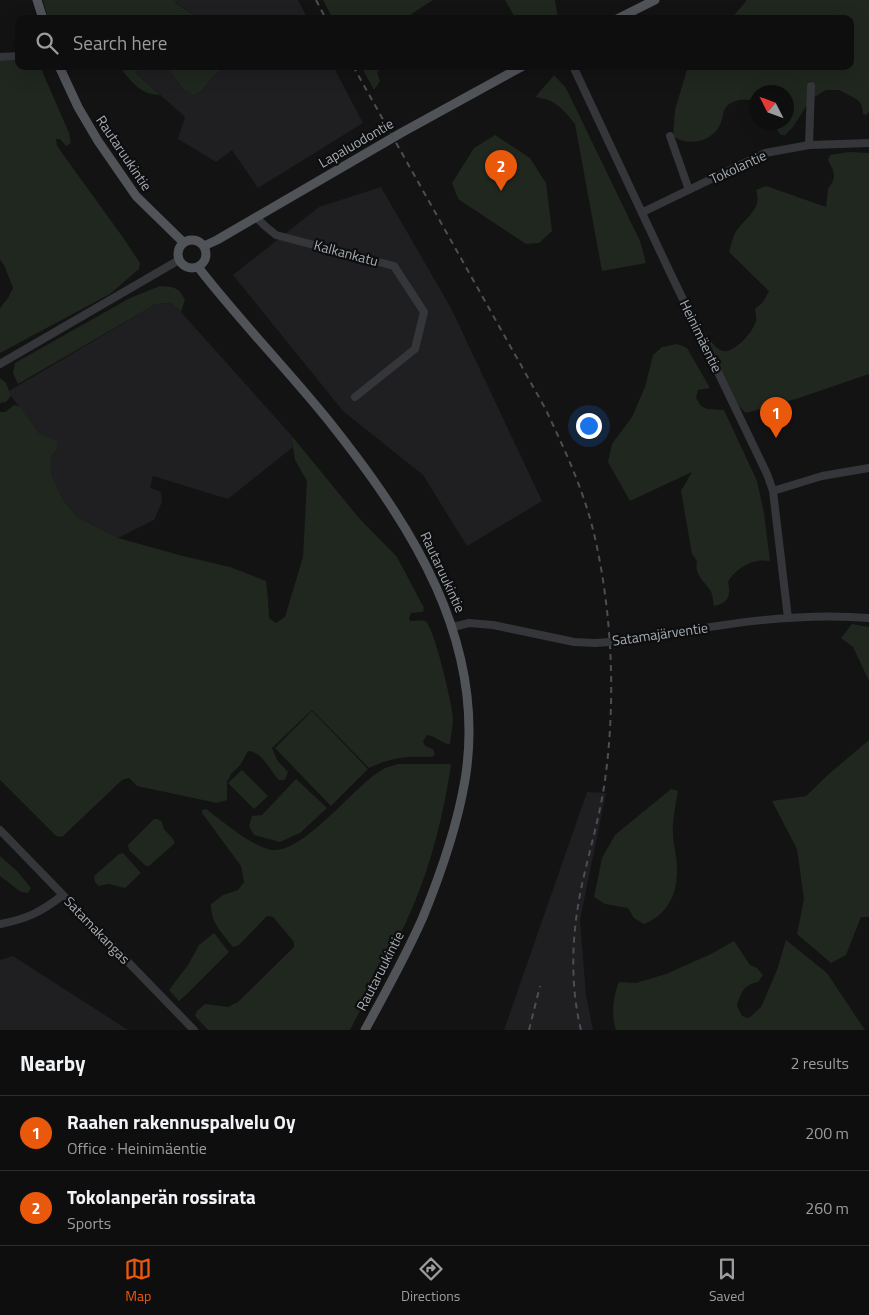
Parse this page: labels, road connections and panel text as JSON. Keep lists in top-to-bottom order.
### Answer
{
  "streets": {
    "main road": ["Lapaluodontie", "Rautaruukintie"],
    "street": [
      "Tokolantie",
      "Kalkankatu",
      "Heinimäentie",
      "Satamajärventie",
      "Satamakangas"
    ]
  },
  "crossings": [
    ["Lapaluodontie", "Rautaruukintie"],
    ["Lapaluodontie", "Kalkankatu"],
    ["Rautaruukintie", "Satamajärventie"],
    ["Tokolantie", "Heinimäentie"],
    ["Heinimäentie", "Satamajärventie"]
  ],
  "north": "top left",
  "page": {
    "search": "Search here",
    "pins": ["2", "1"],
    "heading": ["Nearby", "2 results"],
    "list": [
      {
        "mark": "1",
        "name": "Raahen rakennuspalvelu Oy",
        "note": "Office · Heinimäentie",
        "value": "200 m"
      },
      {
        "mark": "2",
        "name": "Tokolanperän rossirata",
        "note": "Sports",
        "value": "260 m"
      }
    ],
    "nav": ["Map", "Directions", "Saved"]
  }
}
